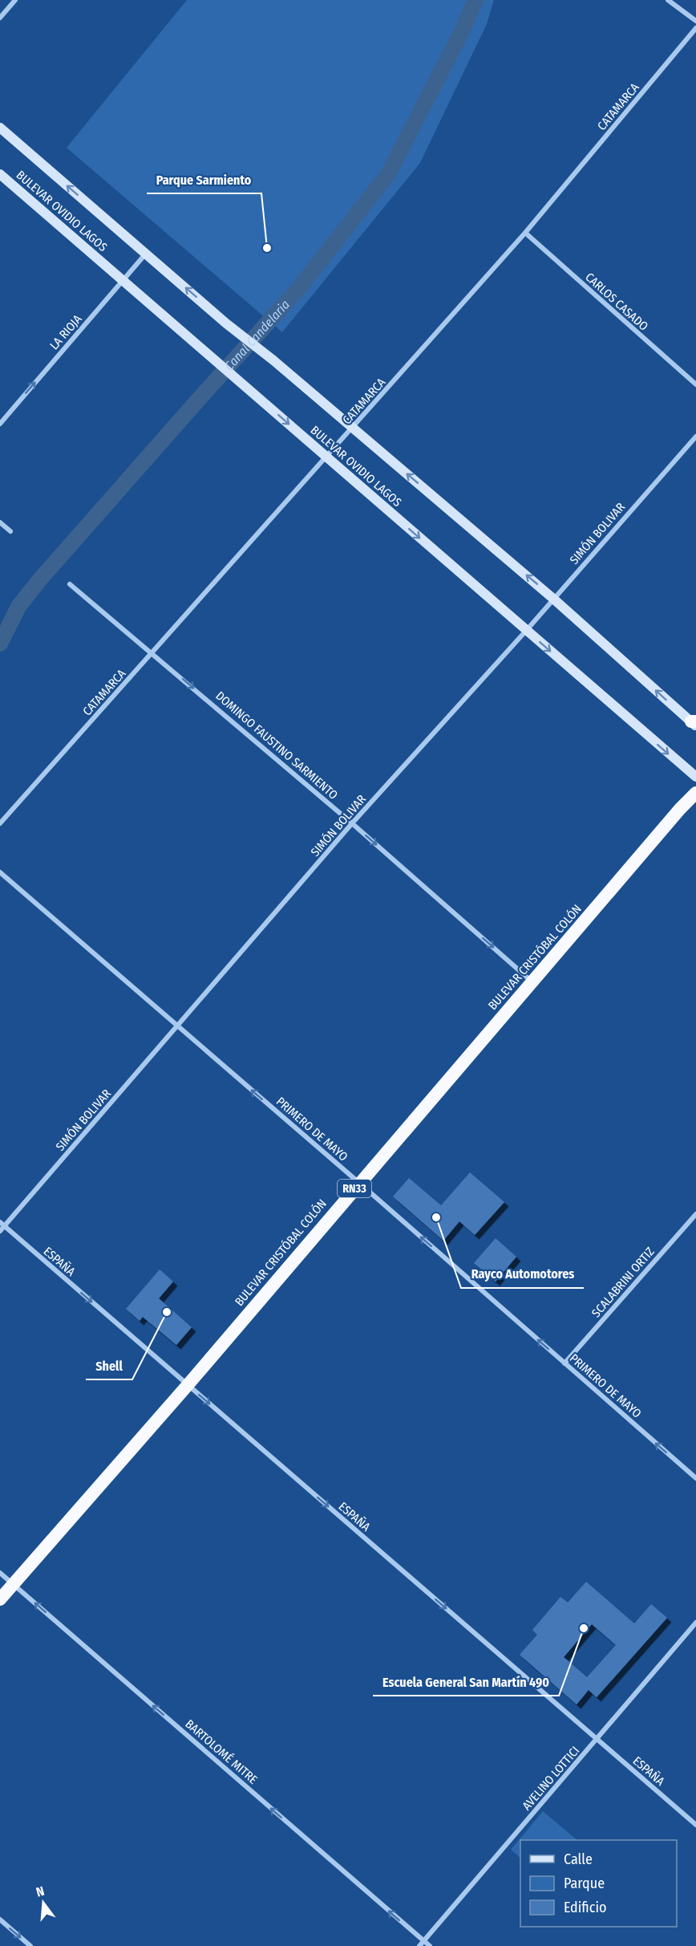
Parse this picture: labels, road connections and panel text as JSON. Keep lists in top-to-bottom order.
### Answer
{
  "streets": {
    "highway": ["BULEVAR CRISTÓBAL COLÓN", "RN33"],
    "main road": ["BULEVAR OVIDIO LAGOS"],
    "street": [
      "CATAMARCA",
      "CARLOS CASADO",
      "LA RIOJA",
      "SIMÓN BOLIVAR",
      "DOMINGO FAUSTINO SARMIENTO",
      "PRIMERO DE MAYO",
      "ESPAÑA",
      "SCALABRINI ORTIZ",
      "BARTOLOMÉ MITRE",
      "AVELINO LOTTICI"
    ]
  },
  "crossings": [
    ["CATAMARCA", "BULEVAR OVIDIO LAGOS"],
    ["CATAMARCA", "CARLOS CASADO"],
    ["CATAMARCA", "DOMINGO FAUSTINO SARMIENTO"],
    ["BULEVAR OVIDIO LAGOS", "LA RIOJA"],
    ["BULEVAR OVIDIO LAGOS", "SIMÓN BOLIVAR"],
    ["SIMÓN BOLIVAR", "DOMINGO FAUSTINO SARMIENTO"],
    ["SIMÓN BOLIVAR", "PRIMERO DE MAYO"],
    ["SIMÓN BOLIVAR", "ESPAÑA"],
    ["DOMINGO FAUSTINO SARMIENTO", "BULEVAR CRISTÓBAL COLÓN"],
    ["BULEVAR CRISTÓBAL COLÓN", "PRIMERO DE MAYO"],
    ["BULEVAR CRISTÓBAL COLÓN", "ESPAÑA"],
    ["BULEVAR CRISTÓBAL COLÓN", "BARTOLOMÉ MITRE"],
    ["PRIMERO DE MAYO", "SCALABRINI ORTIZ"],
    ["ESPAÑA", "AVELINO LOTTICI"],
    ["BARTOLOMÉ MITRE", "AVELINO LOTTICI"]
  ],
  "one_way": [
    "LA RIOJA",
    "DOMINGO FAUSTINO SARMIENTO",
    "PRIMERO DE MAYO",
    "ESPAÑA",
    "BARTOLOMÉ MITRE"
  ],
  "water": ["Canal Candelaria"],
  "places": [
    "Parque Sarmiento",
    "Rayco Automotores",
    "Shell",
    "Escuela General San Martín 490"
  ],
  "legend": ["Calle", "Parque", "Edificio"],
  "north": "top"
}
